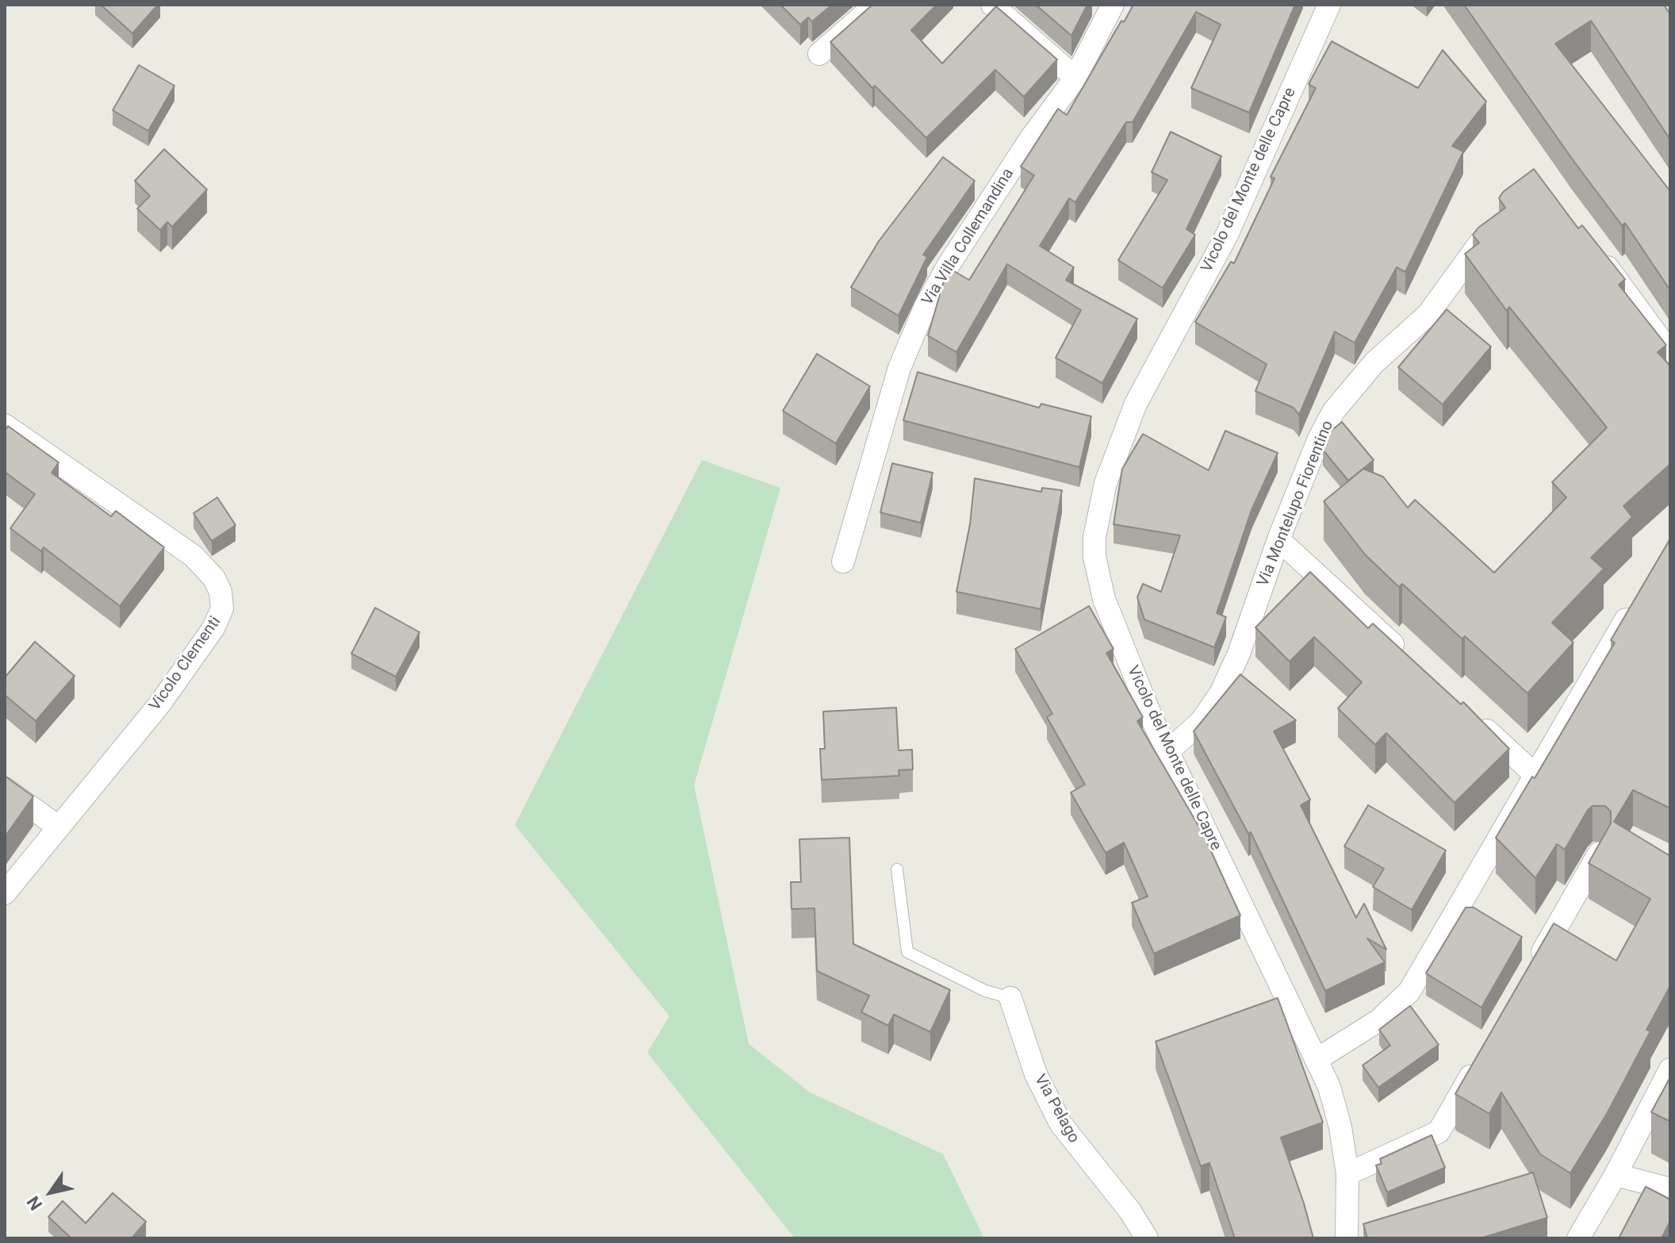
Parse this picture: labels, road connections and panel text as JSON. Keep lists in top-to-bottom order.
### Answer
{
  "streets": {
    "street": [
      "Vicolo del Monte delle Capre",
      "Via Villa Collemandina",
      "Via Montelupo Fiorentino",
      "Vicolo Clementi",
      "Via Pelago"
    ]
  },
  "crossings": [
    ["Vicolo del Monte delle Capre", "Via Montelupo Fiorentino"]
  ],
  "north": "bottom left"
}
